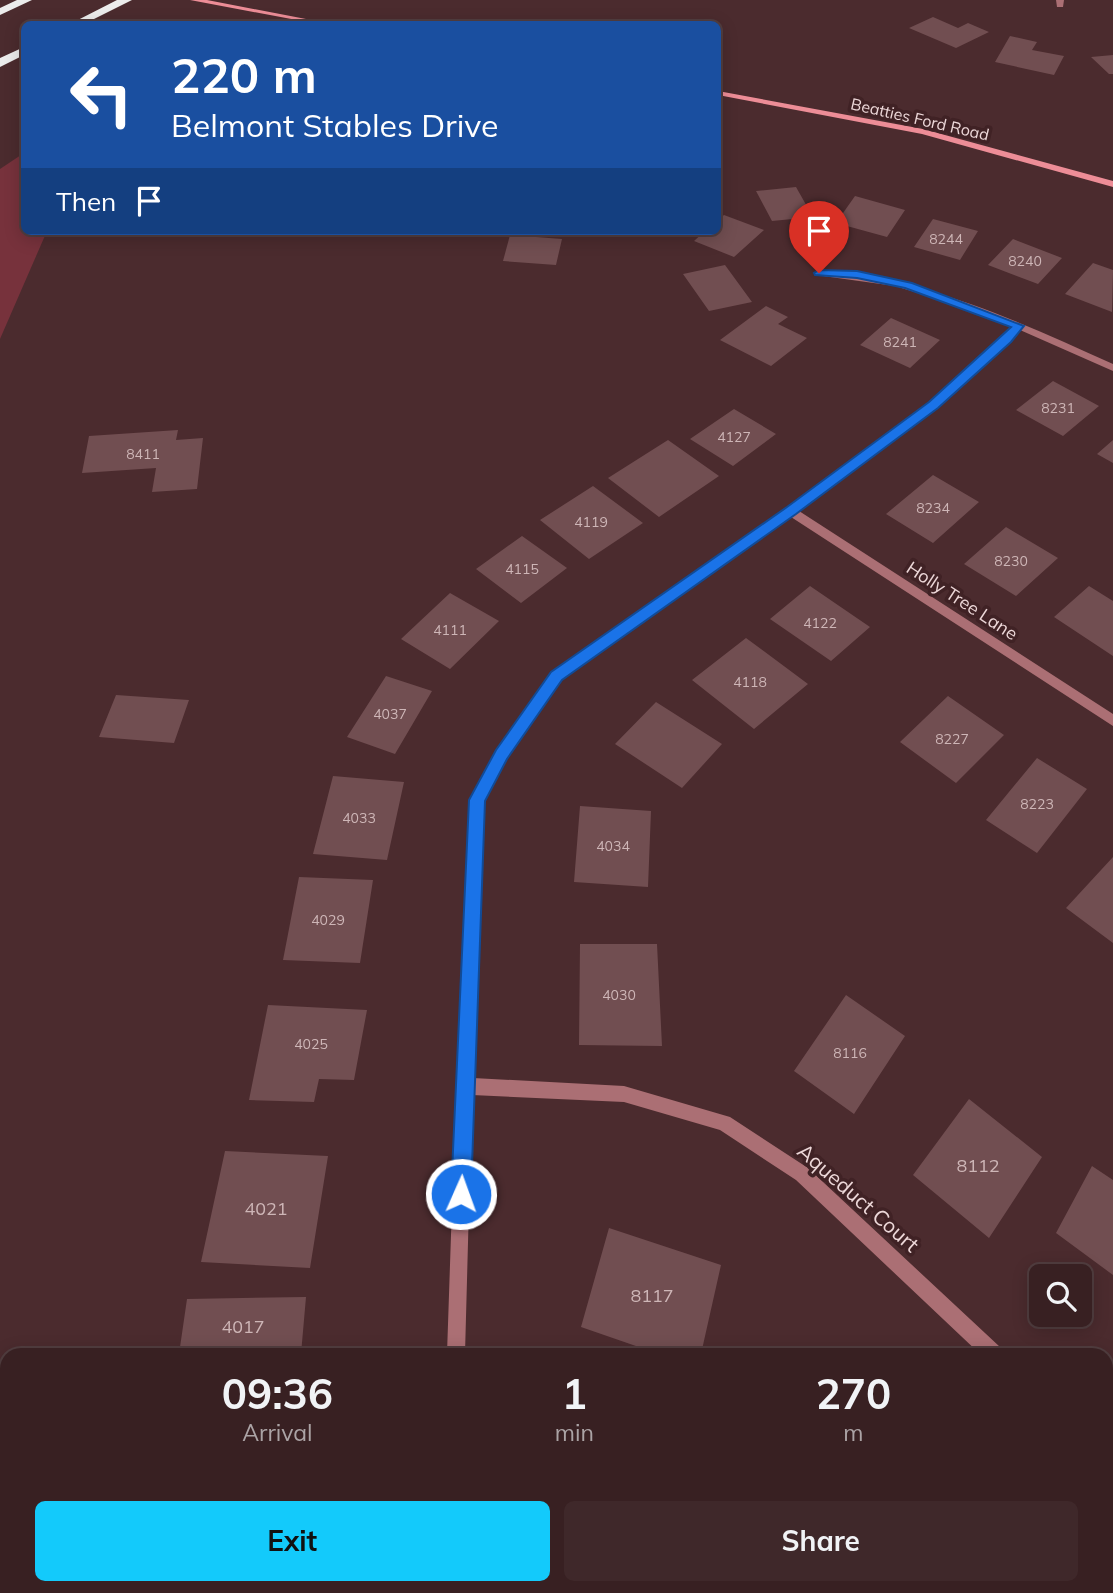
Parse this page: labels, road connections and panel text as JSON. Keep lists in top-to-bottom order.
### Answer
{
  "streets": {
    "main road": ["Beatties Ford Road"],
    "street": ["Holly Tree Lane", "Aqueduct Court"]
  },
  "house_numbers": [
    "8244",
    "8240",
    "8241",
    "8231",
    "4127",
    "8411",
    "8234",
    "4119",
    "8230",
    "4115",
    "4122",
    "4111",
    "4118",
    "4037",
    "8227",
    "8223",
    "4033",
    "4034",
    "4029",
    "4030",
    "4025",
    "8116",
    "8112",
    "4021",
    "8117",
    "4017"
  ],
  "page": {
    "turn": ["220 m", "Belmont Stables Drive"],
    "then": "Then",
    "eta": [
      "09:36",
      "Arrival",
      "1",
      "min",
      "270",
      "m"
    ],
    "buttons": ["Exit", "Share"]
  }
}
